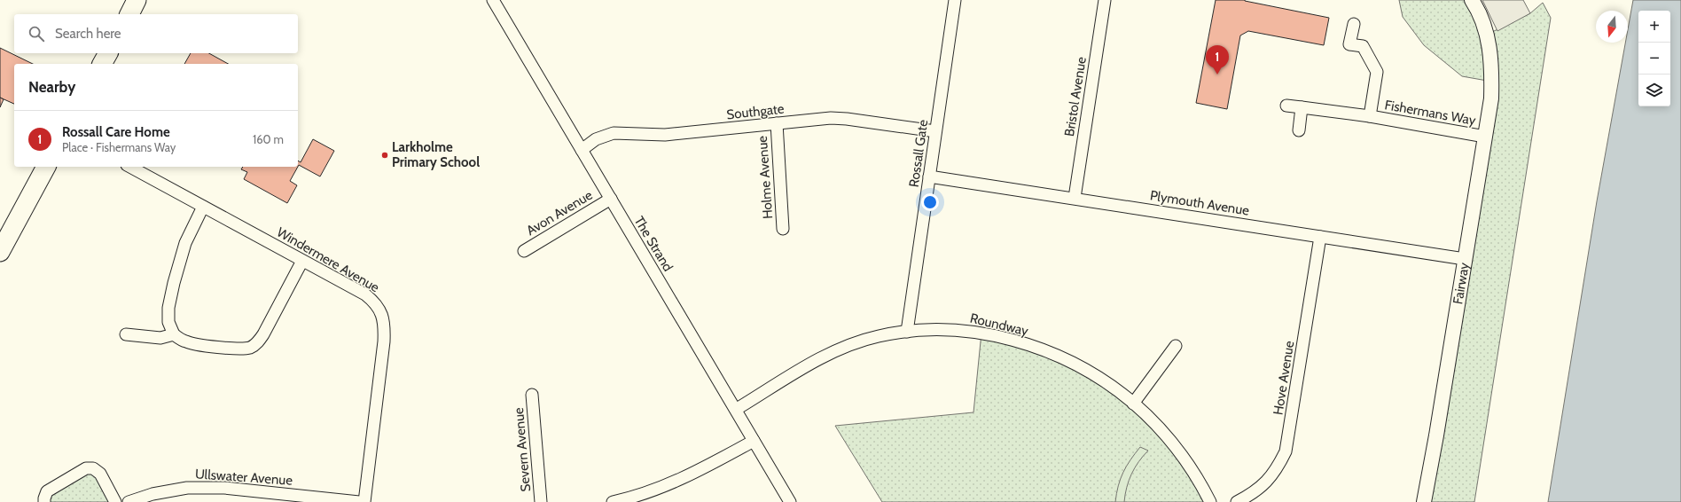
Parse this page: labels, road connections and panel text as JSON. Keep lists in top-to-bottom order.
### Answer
{
  "streets": {
    "street": [
      "Bristol Avenue",
      "Southgate",
      "Fishermans Way",
      "Rossall Gate",
      "Holme Avenue",
      "Plymouth Avenue",
      "Avon Avenue",
      "The Strand",
      "Windermere Avenue",
      "Fairway",
      "Roundway",
      "Hove Avenue",
      "Severn Avenue",
      "Ullswater Avenue"
    ]
  },
  "crossings": [
    ["Bristol Avenue", "Plymouth Avenue"],
    ["Southgate", "Rossall Gate"],
    ["Southgate", "Holme Avenue"],
    ["Southgate", "The Strand"],
    ["Fishermans Way", "Fairway"],
    ["Rossall Gate", "Plymouth Avenue"],
    ["Rossall Gate", "Roundway"],
    ["Plymouth Avenue", "Fairway"],
    ["Plymouth Avenue", "Hove Avenue"],
    ["Avon Avenue", "The Strand"],
    ["The Strand", "Roundway"]
  ],
  "places": ["Larkholme Primary School"],
  "north": "bottom",
  "page": {
    "map_buttons": ["+", "−"],
    "search": "Search here",
    "pins": "1",
    "heading": "Nearby",
    "list": [
      {
        "mark": "1",
        "name": "Rossall Care Home",
        "note": "Place · Fishermans Way",
        "value": "160 m"
      }
    ]
  }
}
